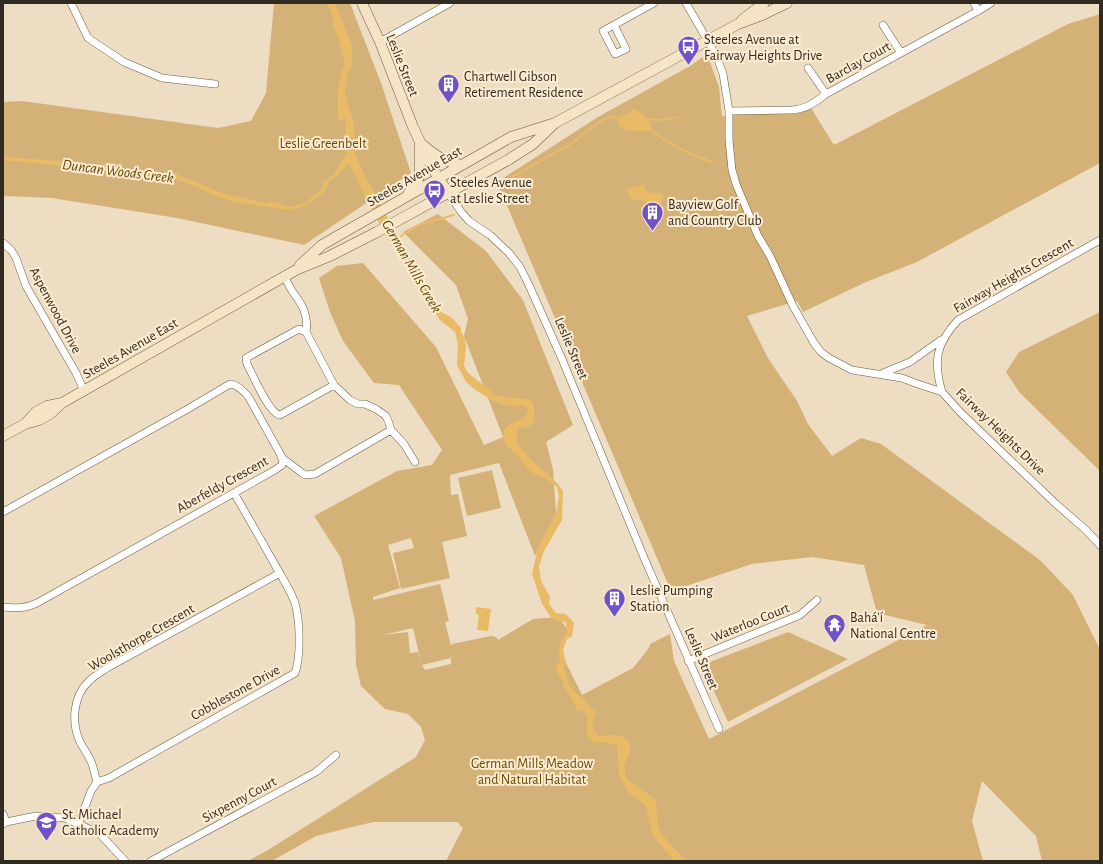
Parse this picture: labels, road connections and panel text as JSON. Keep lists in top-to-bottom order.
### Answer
{
  "streets": {
    "main road": ["Leslie Street", "Steeles Avenue East"],
    "street": [
      "Barclay Court",
      "Fairway Heights Crescent",
      "Aspenwood Drive",
      "Fairway Heights Drive",
      "Aberfeldy Crescent",
      "Waterloo Court",
      "Woolsthorpe Crescent",
      "Cobblestone Drive",
      "Sixpenny Court"
    ]
  },
  "crossings": [
    ["Barclay Court", "Fairway Heights Drive"],
    ["Leslie Street", "Steeles Avenue East"],
    ["Leslie Street", "Waterloo Court"],
    ["Steeles Avenue East", "Aspenwood Drive"],
    ["Steeles Avenue East", "Fairway Heights Drive"],
    ["Fairway Heights Crescent", "Fairway Heights Drive"],
    ["Aberfeldy Crescent", "Cobblestone Drive"],
    ["Woolsthorpe Crescent", "Cobblestone Drive"]
  ],
  "water": ["Duncan Woods Creek", "German Mills Creek"],
  "parks": ["Leslie Greenbelt", "German Mills Meadow and Natural Habitat"],
  "places": {
    "bus stop": ["Steeles Avenue at Fairway Heights Drive", "Steeles Avenue at Leslie Street"],
    "building": ["Chartwell Gibson Retirement Residence", "Bayview Golf and Country Club", "Leslie Pumping Station"],
    "temple": ["Bahá'í National Centre"],
    "school or university": ["St. Michael Catholic Academy"]
  }
}
